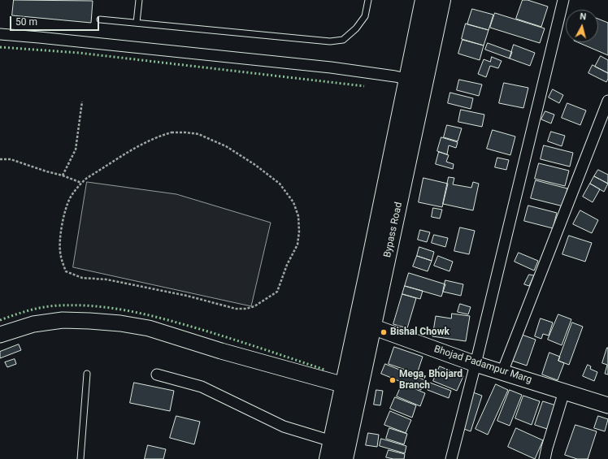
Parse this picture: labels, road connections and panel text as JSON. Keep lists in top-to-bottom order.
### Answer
{
  "streets": {
    "highway": ["Bypass Road"],
    "street": ["Bhojad Padampur Marg"]
  },
  "crossings": [
    ["Bypass Road", "Bhojad Padampur Marg"]
  ],
  "places": ["Bishal Chowk", "Mega, Bhojard Branch"],
  "scale_bar": "50 m",
  "north": "top"
}
